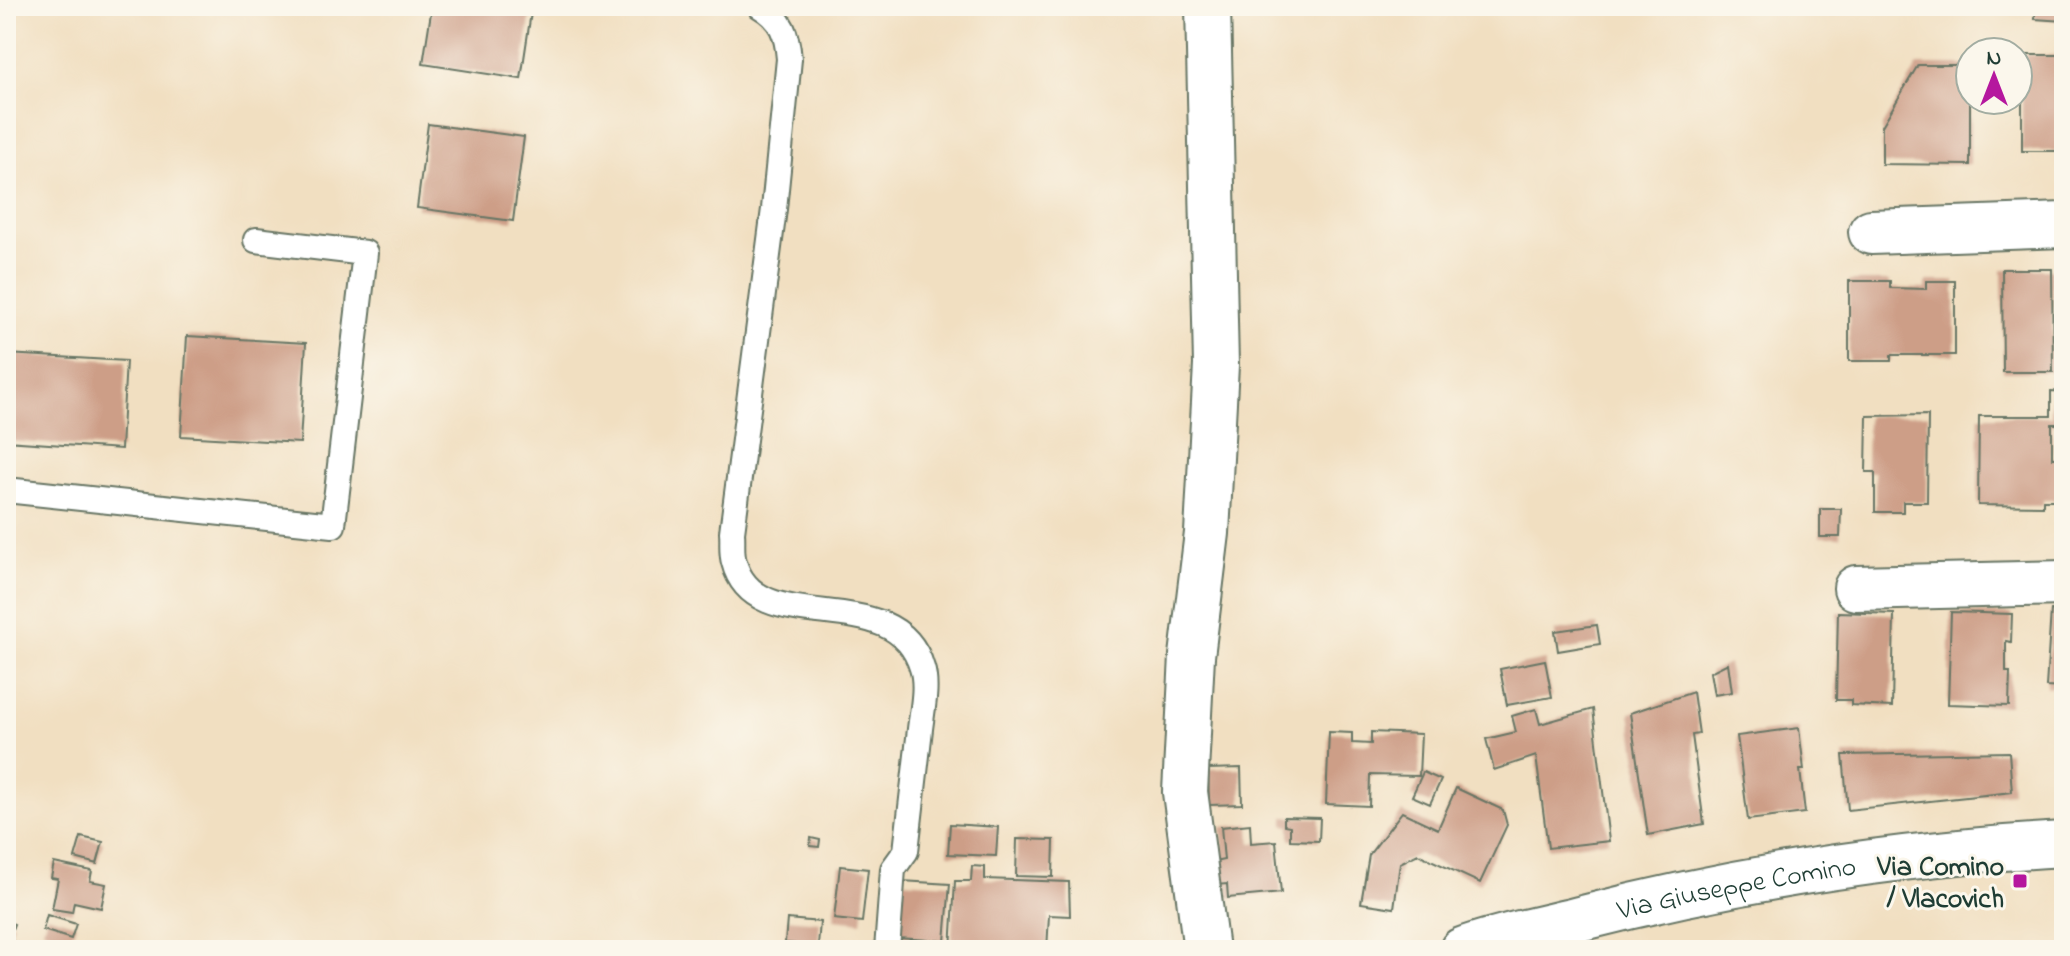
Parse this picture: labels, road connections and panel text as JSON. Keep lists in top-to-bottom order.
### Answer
{
  "streets": {
    "street": ["Via Giuseppe Comino"]
  },
  "places": {
    "transit": ["Via Comino / Vlacovich"]
  },
  "north": "top"
}
